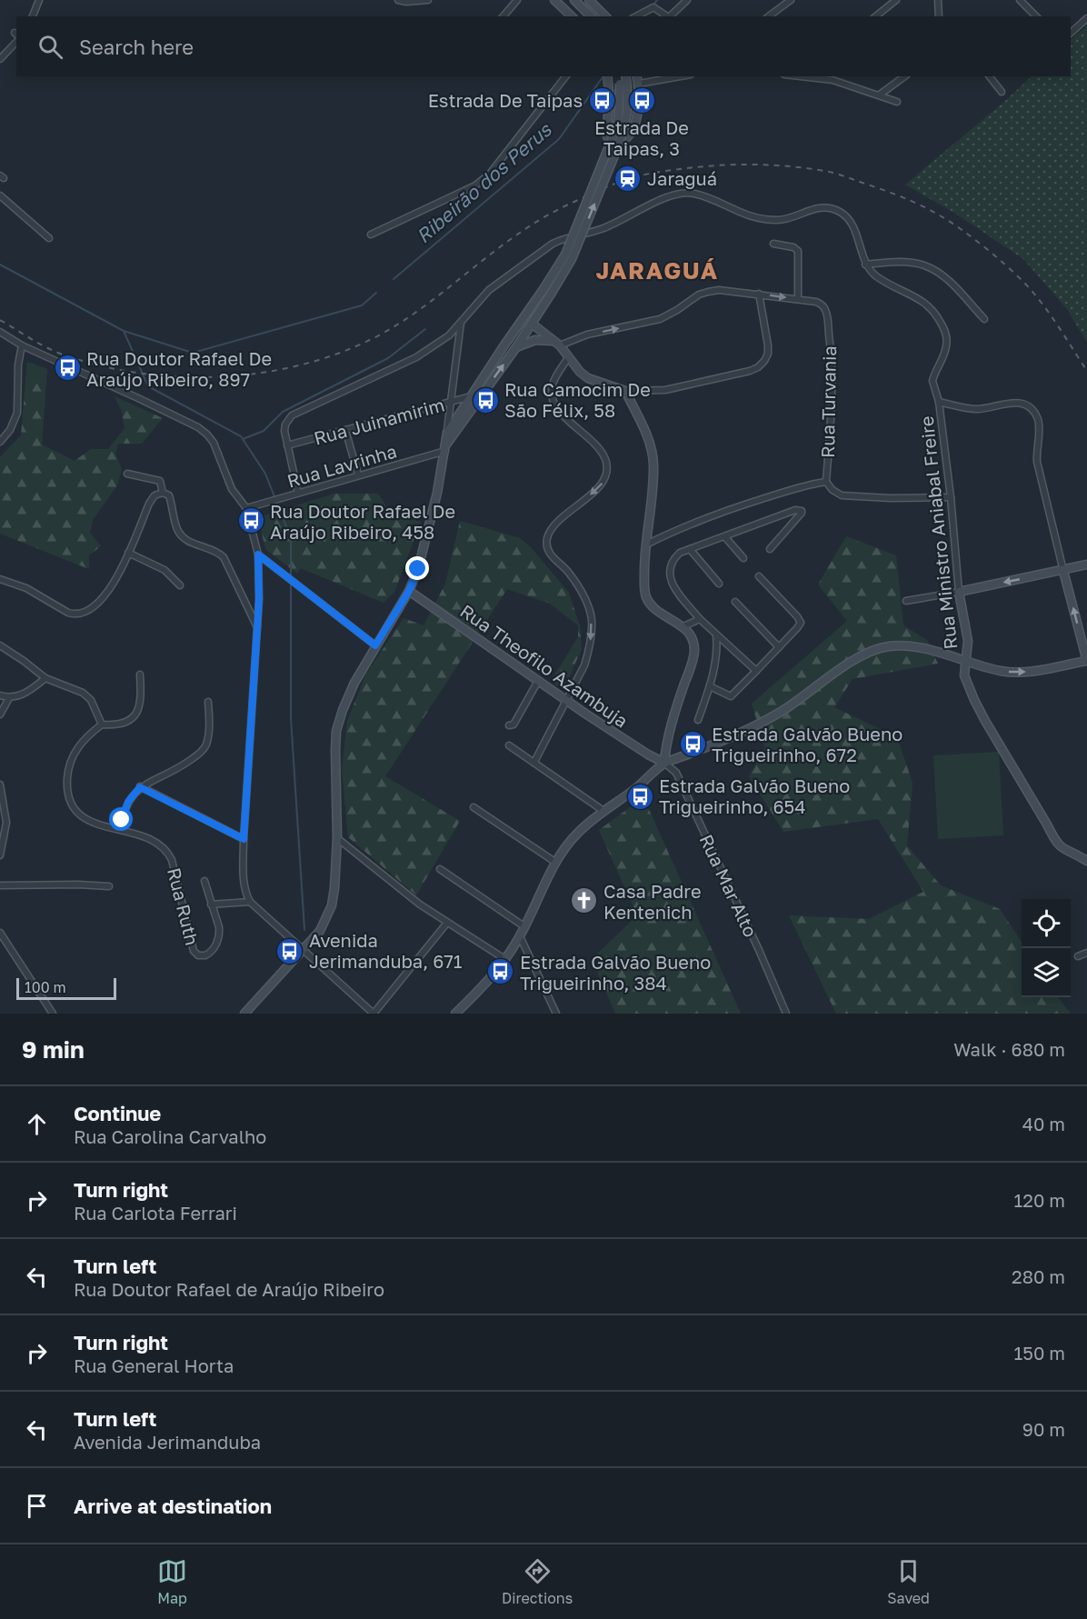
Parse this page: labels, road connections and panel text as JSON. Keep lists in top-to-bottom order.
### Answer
{
  "streets": {
    "street": [
      "Rua Turvania",
      "Rua Juinamirim",
      "Rua Lavrinha",
      "Rua Ministro Aniabal Freire",
      "Rua Theofilo Azambuja",
      "Rua Mar Alto",
      "Rua Ruth"
    ]
  },
  "crossings": [
    ["Rua Theofilo Azambuja", "Rua Mar Alto"]
  ],
  "one_way": ["Rua Turvania"],
  "districts": ["JARAGUÁ"],
  "water": ["Ribeirão dos Perus"],
  "places": {
    "bus stop": [
      "Estrada De Taipas",
      "Estrada De Taipas, 3",
      "Rua Doutor Rafael De Araújo Ribeiro, 897",
      "Rua Camocim De São Félix, 58",
      "Rua Doutor Rafael De Araújo Ribeiro, 458",
      "Estrada Galvão Bueno Trigueirinho, 672",
      "Estrada Galvão Bueno Trigueirinho, 654",
      "Avenida Jerimanduba, 671",
      "Estrada Galvão Bueno Trigueirinho, 384"
    ],
    "station": ["Jaraguá"],
    "church": ["Casa Padre Kentenich"]
  },
  "scale_bar": "100 m",
  "page": {
    "search": "Search here",
    "scale": "100 m",
    "heading": ["9 min", "Walk · 680 m"],
    "list": [
      ["Continue", "Rua Carolina Carvalho", "40 m"],
      ["Turn right", "Rua Carlota Ferrari", "120 m"],
      ["Turn left", "Rua Doutor Rafael de Araújo Ribeiro", "280 m"],
      ["Turn right", "Rua General Horta", "150 m"],
      ["Turn left", "Avenida Jerimanduba", "90 m"],
      "Arrive at destination"
    ],
    "nav": ["Map", "Directions", "Saved"]
  }
}
